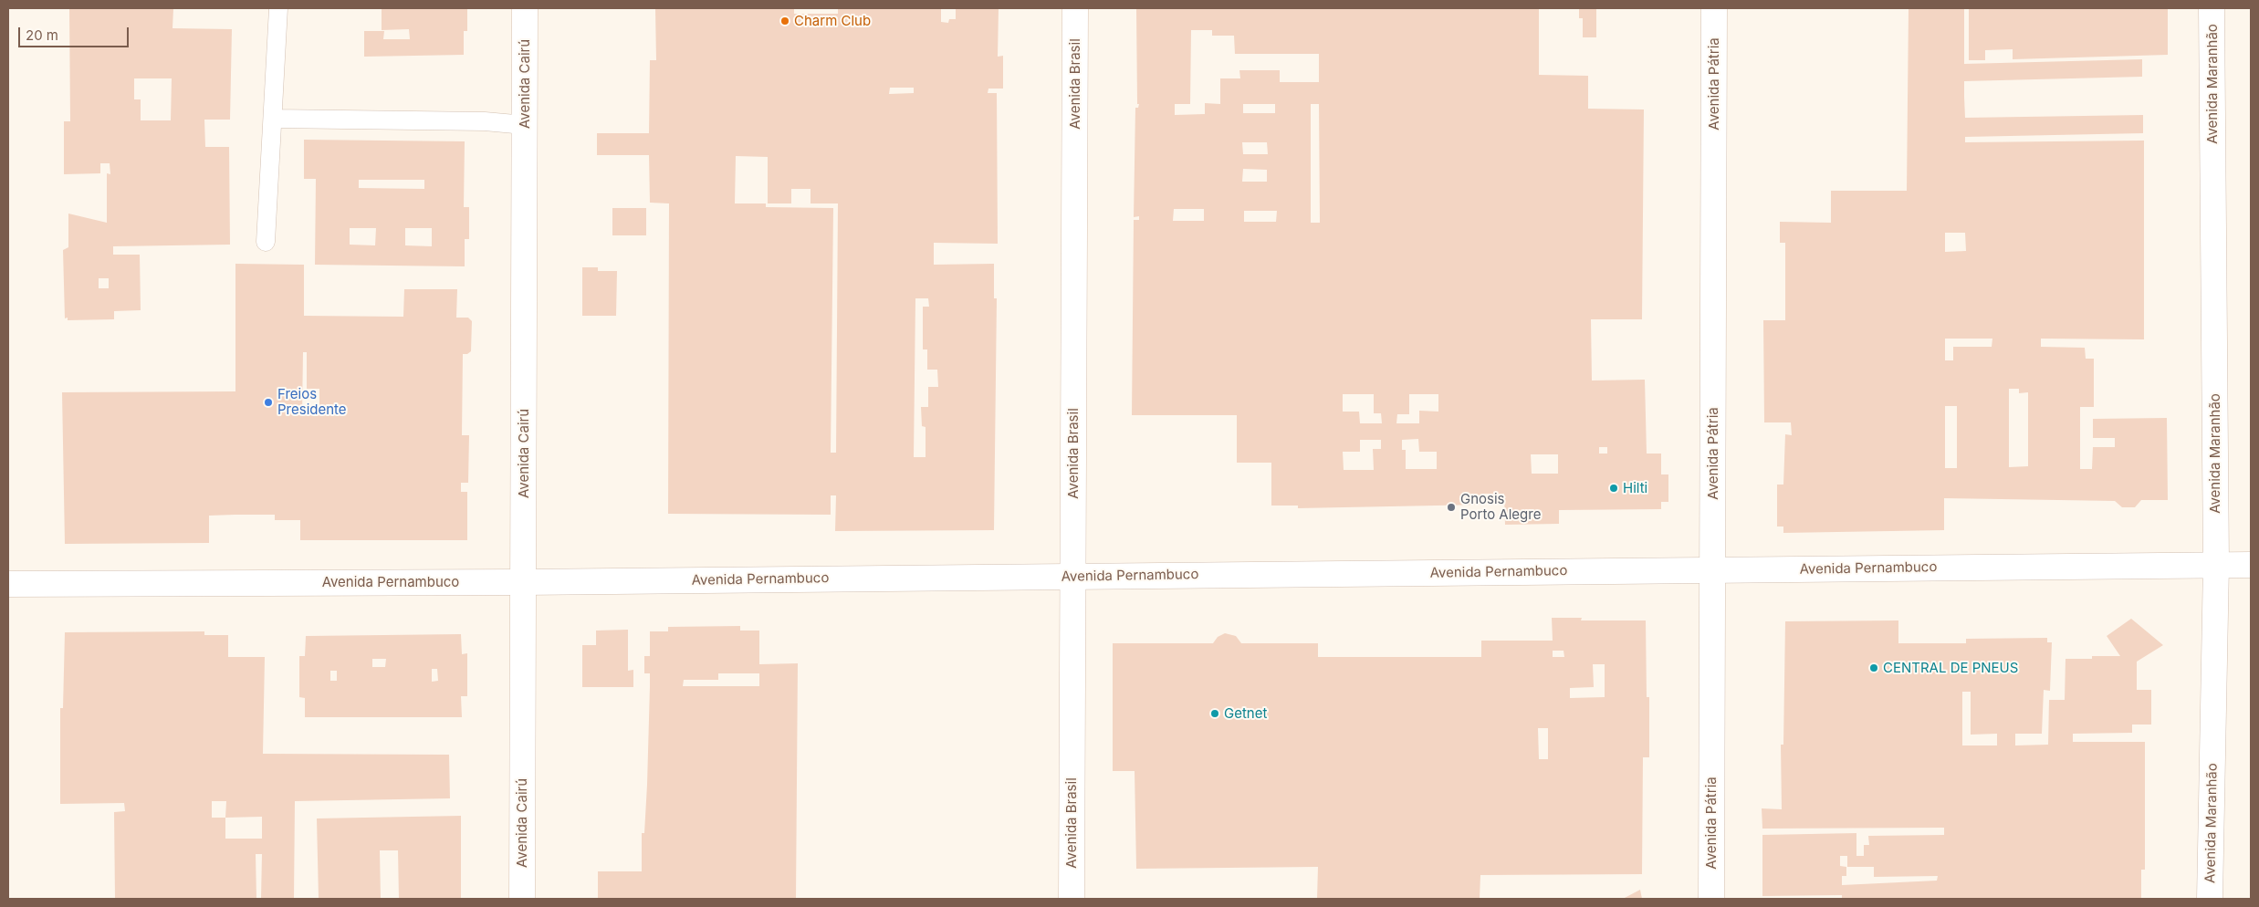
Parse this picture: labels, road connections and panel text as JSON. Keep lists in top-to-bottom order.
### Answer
{
  "streets": {
    "street": [
      "Avenida Cairú",
      "Avenida Brasil",
      "Avenida Pátria",
      "Avenida Maranhão",
      "Avenida Pernambuco"
    ]
  },
  "crossings": [
    ["Avenida Cairú", "Avenida Pernambuco"],
    ["Avenida Brasil", "Avenida Pernambuco"],
    ["Avenida Pátria", "Avenida Pernambuco"],
    ["Avenida Maranhão", "Avenida Pernambuco"]
  ],
  "places": [
    "Charm Club",
    "Freios Presidente",
    "Hilti",
    "Gnosis Porto Alegre",
    "CENTRAL DE PNEUS",
    "Getnet"
  ],
  "scale_bar": "20 m"
}
